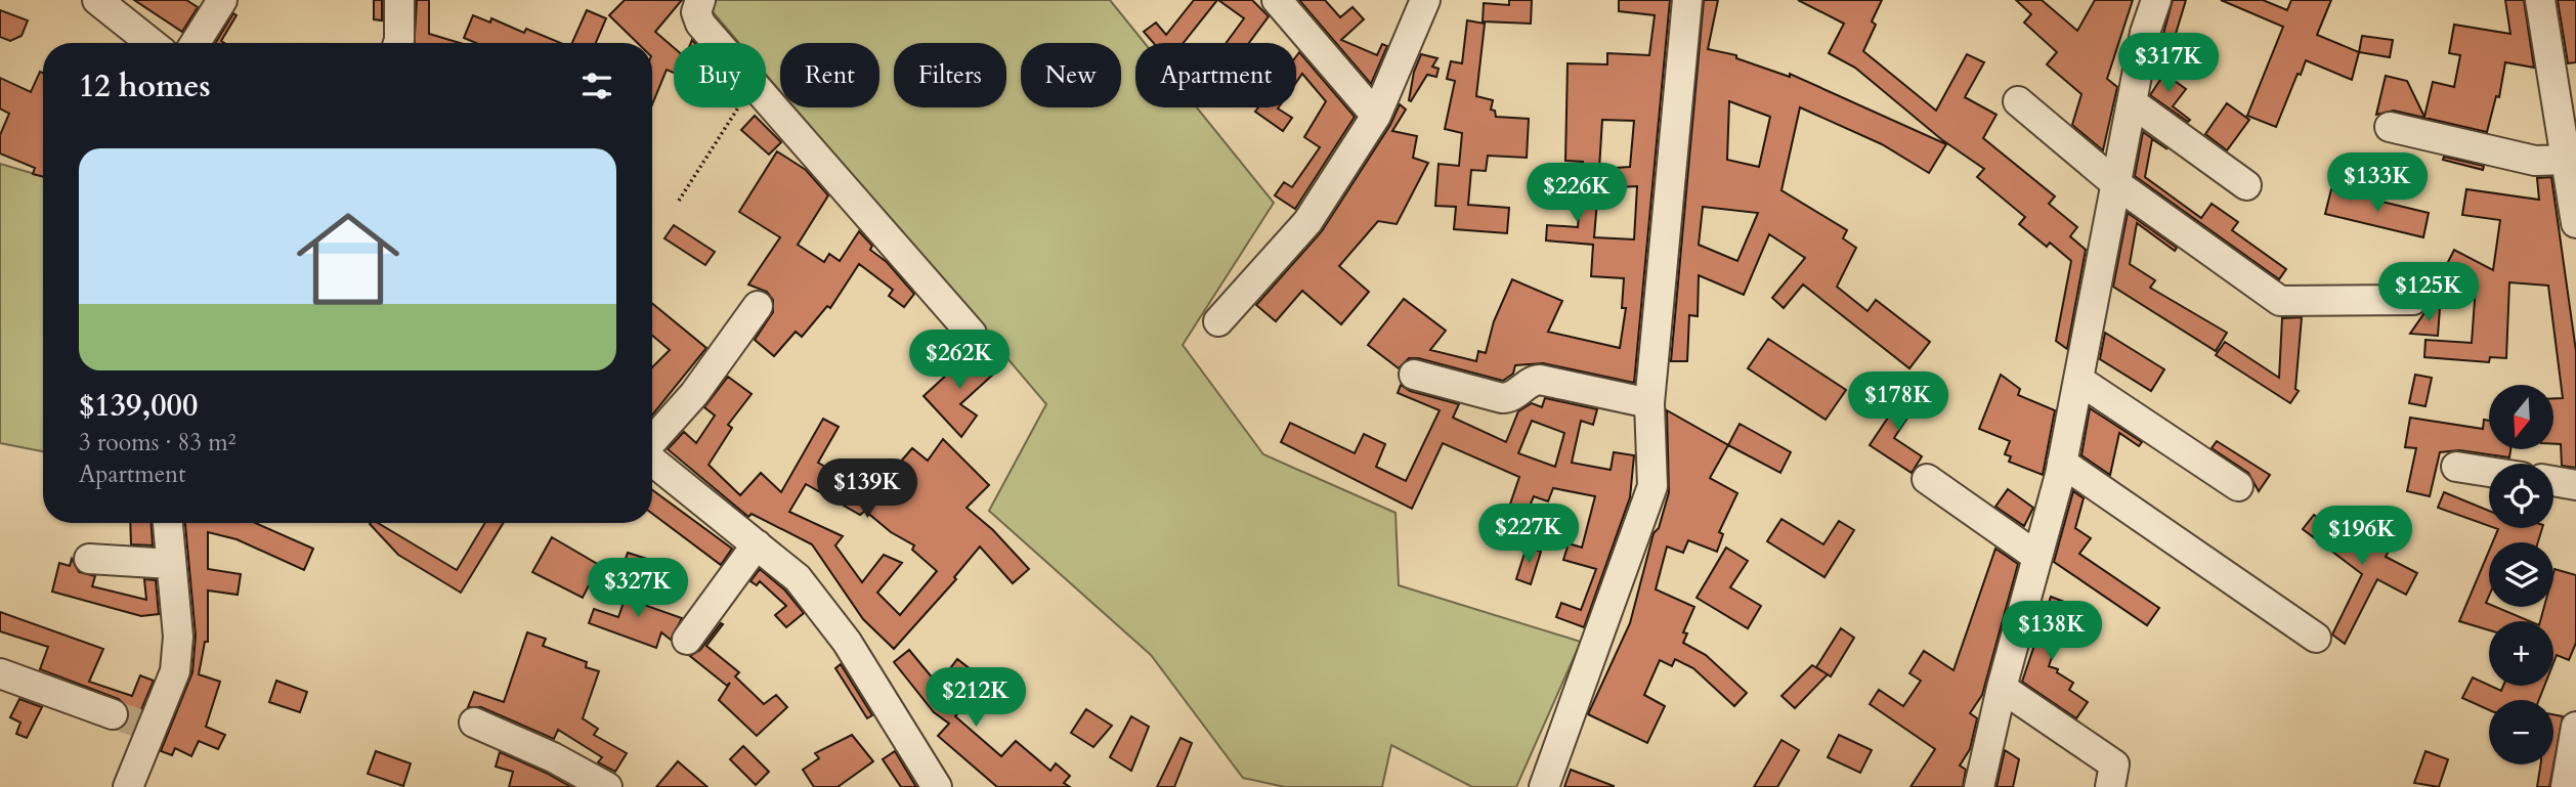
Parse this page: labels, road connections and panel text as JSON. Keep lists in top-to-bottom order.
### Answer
{
  "north": "bottom",
  "page": {
    "price": [
      "$317K",
      "$133K",
      "$226K",
      "$125K",
      "$262K",
      "$178K",
      "$139K",
      "$227K",
      "$196K",
      "$327K",
      "$138K",
      "$212K"
    ],
    "chip": [
      "Buy",
      "Rent",
      "Filters",
      "New",
      "Apartment"
    ],
    "heading": "12 homes",
    "list": [
      {
        "name": "$139,000",
        "note": "3 rooms · 83 m² · Apartment"
      }
    ],
    "map_buttons": ["+", "−"]
  }
}
